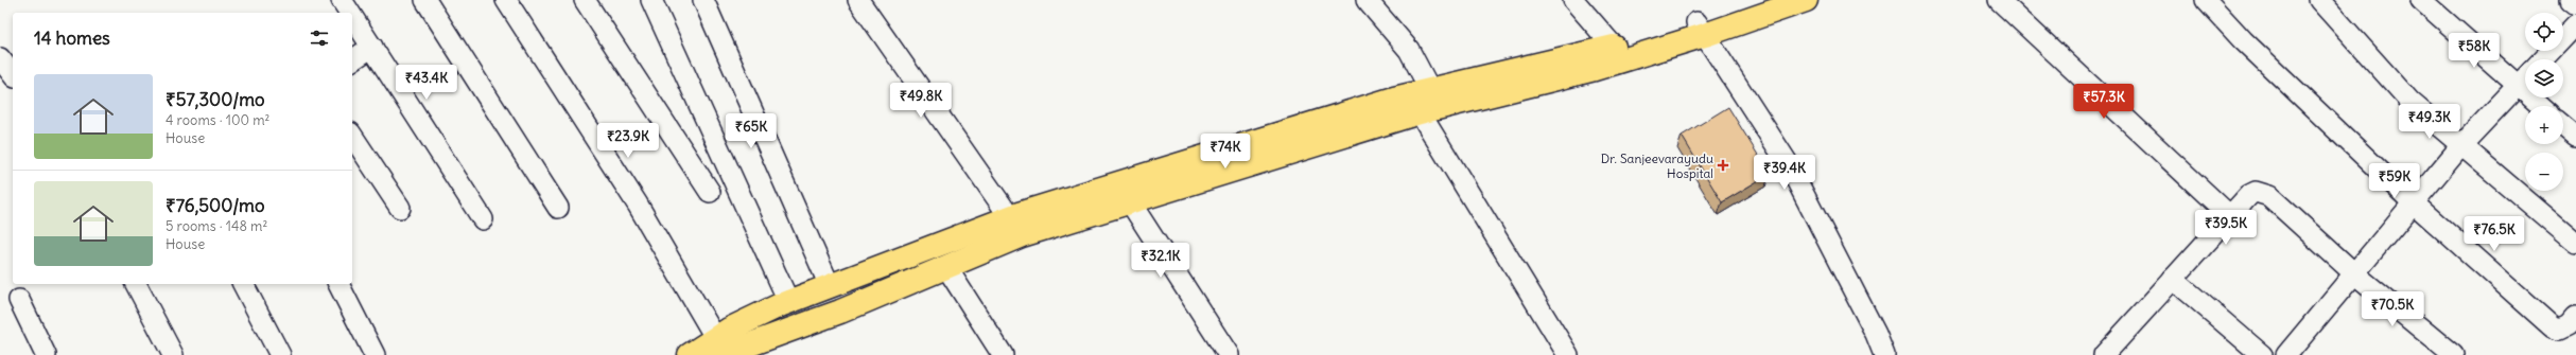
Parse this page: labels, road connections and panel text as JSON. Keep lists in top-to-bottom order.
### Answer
{
  "places": {
    "health": ["Dr. Sanjeevarayudu Hospital"]
  },
  "page": {
    "map_buttons": ["+", "−"],
    "heading": "14 homes",
    "price": [
      "₹58K",
      "₹43.4K",
      "₹49.8K",
      "₹57.3K",
      "₹49.3K",
      "₹65K",
      "₹23.9K",
      "₹74K",
      "₹39.4K",
      "₹59K",
      "₹39.5K",
      "₹76.5K",
      "₹32.1K",
      "₹70.5K"
    ],
    "list": [
      {
        "name": "₹57,300/mo",
        "note": "4 rooms · 100 m² · House"
      },
      {
        "name": "₹76,500/mo",
        "note": "5 rooms · 148 m² · House"
      }
    ]
  }
}
